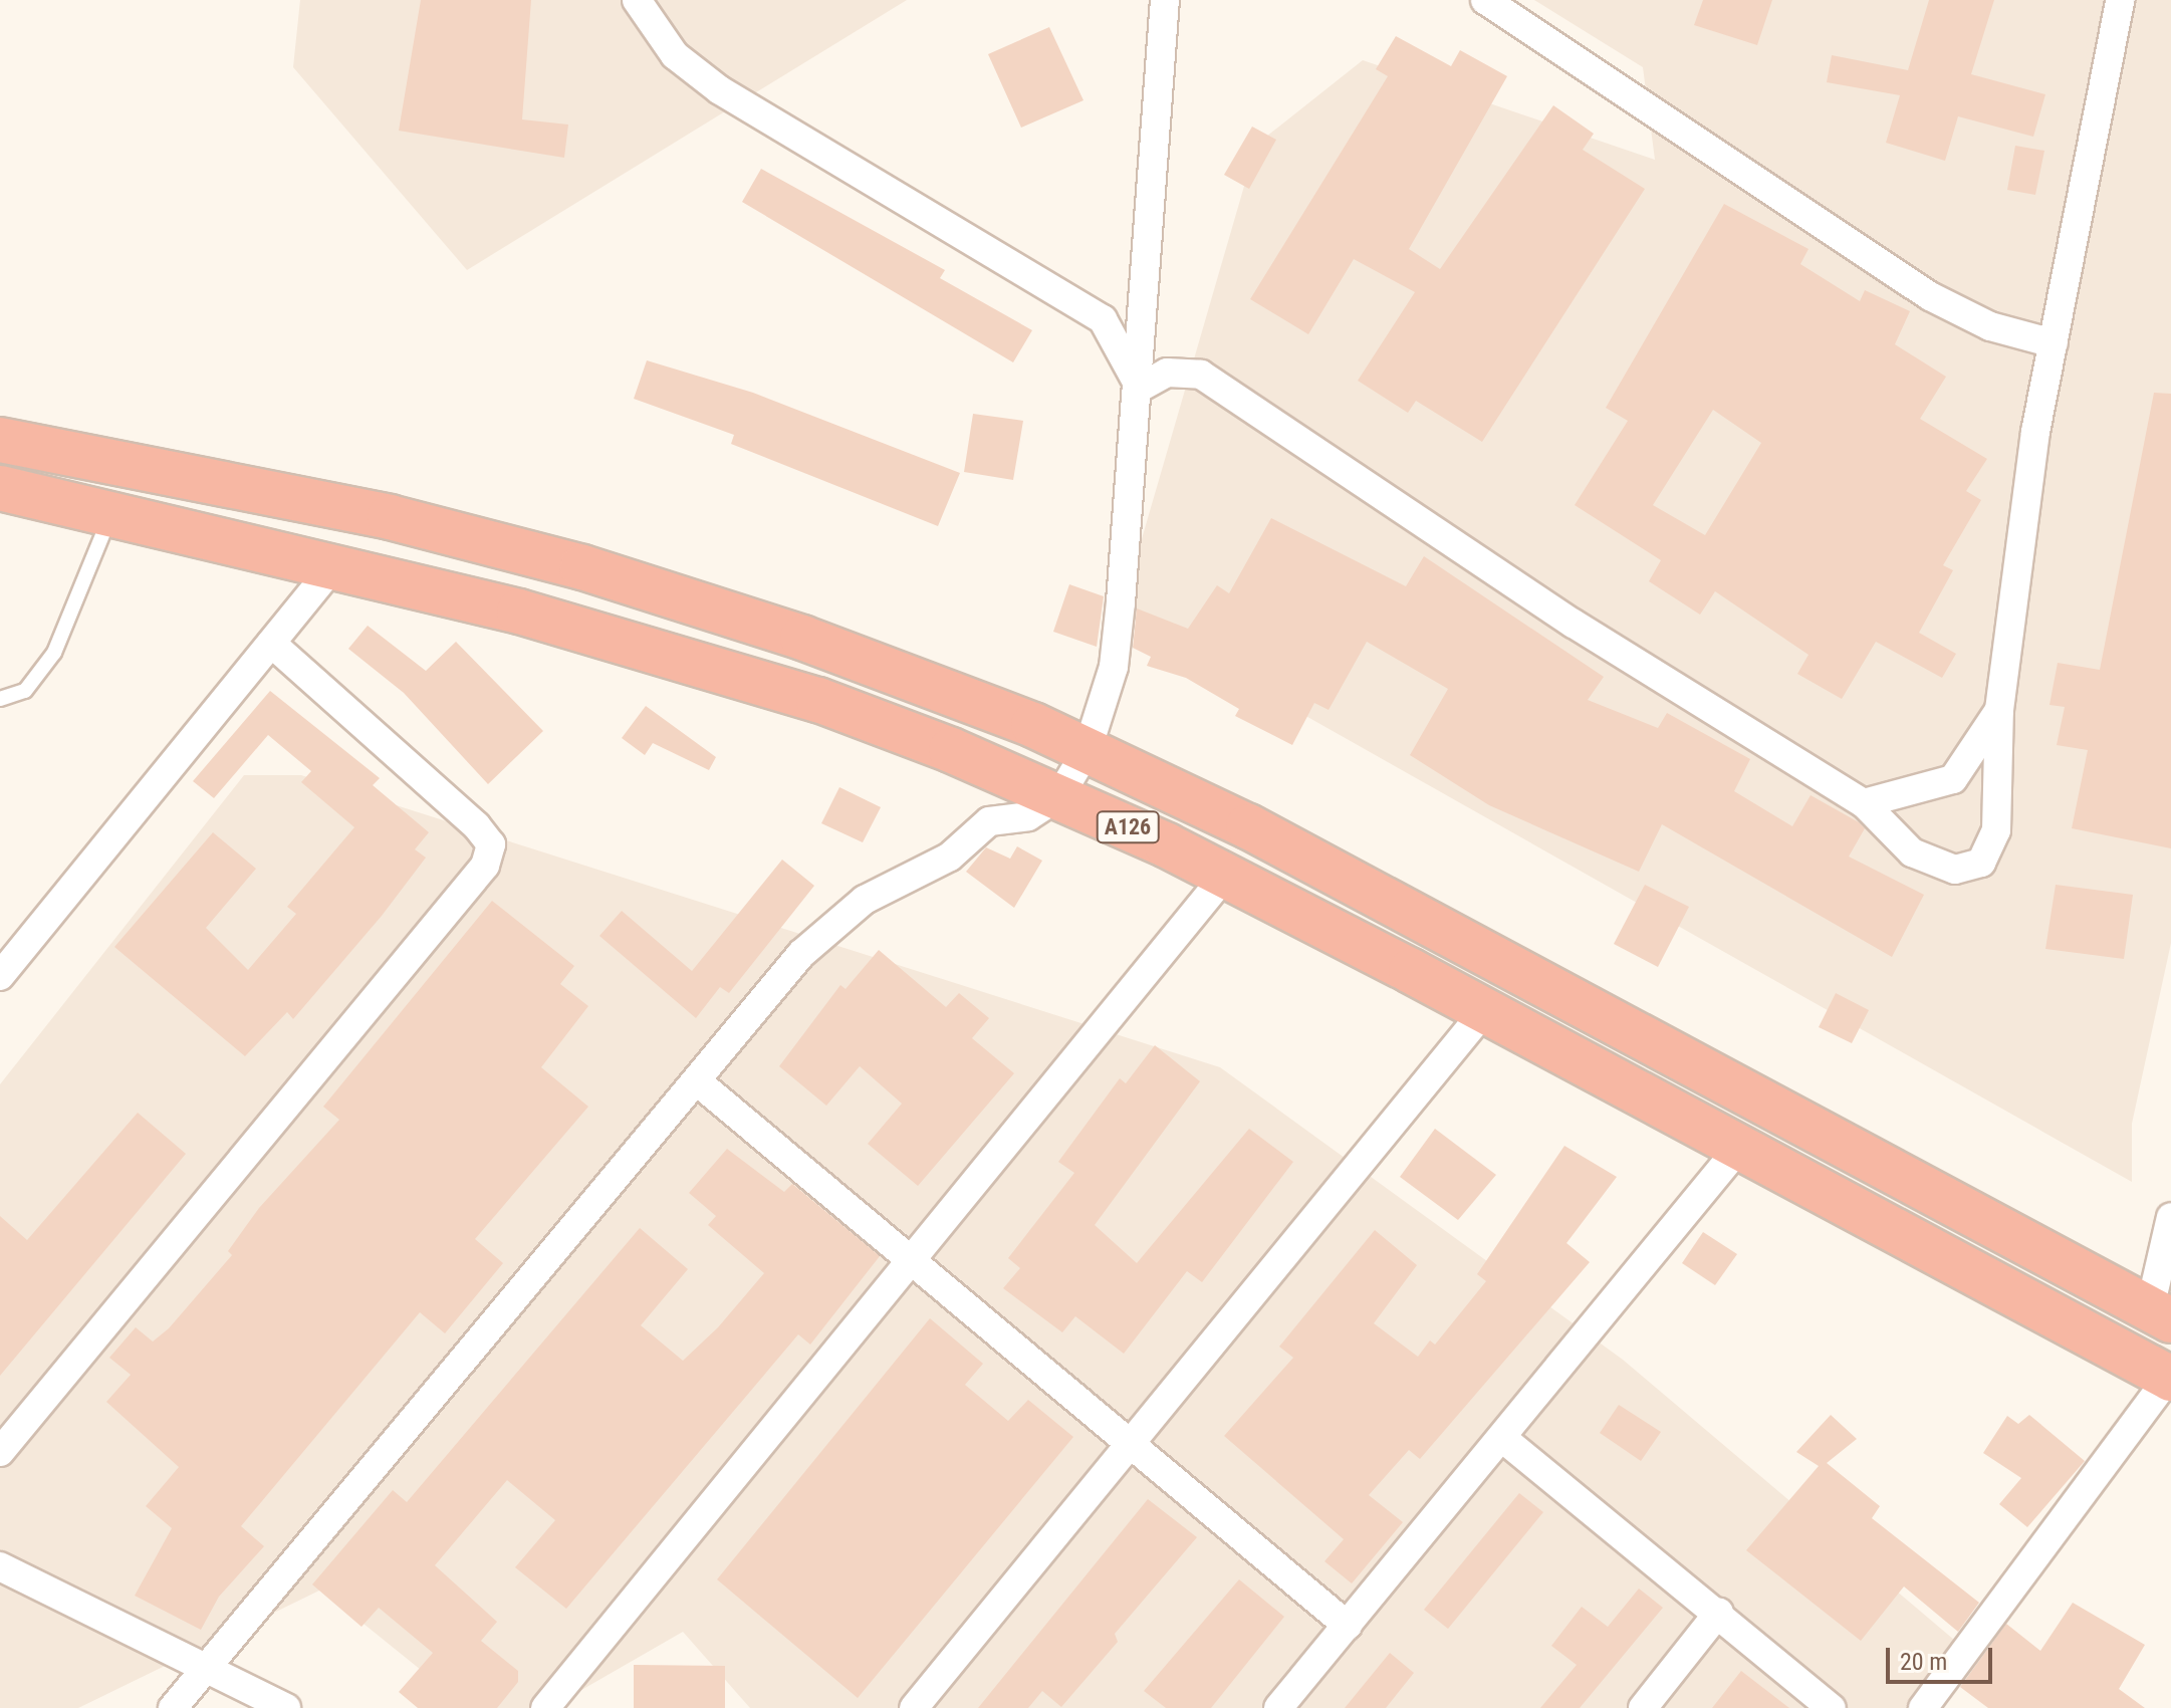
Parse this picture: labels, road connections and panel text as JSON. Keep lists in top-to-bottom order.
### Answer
{
  "streets": {
    "highway": ["A126"]
  },
  "scale_bar": "20 m"
}
